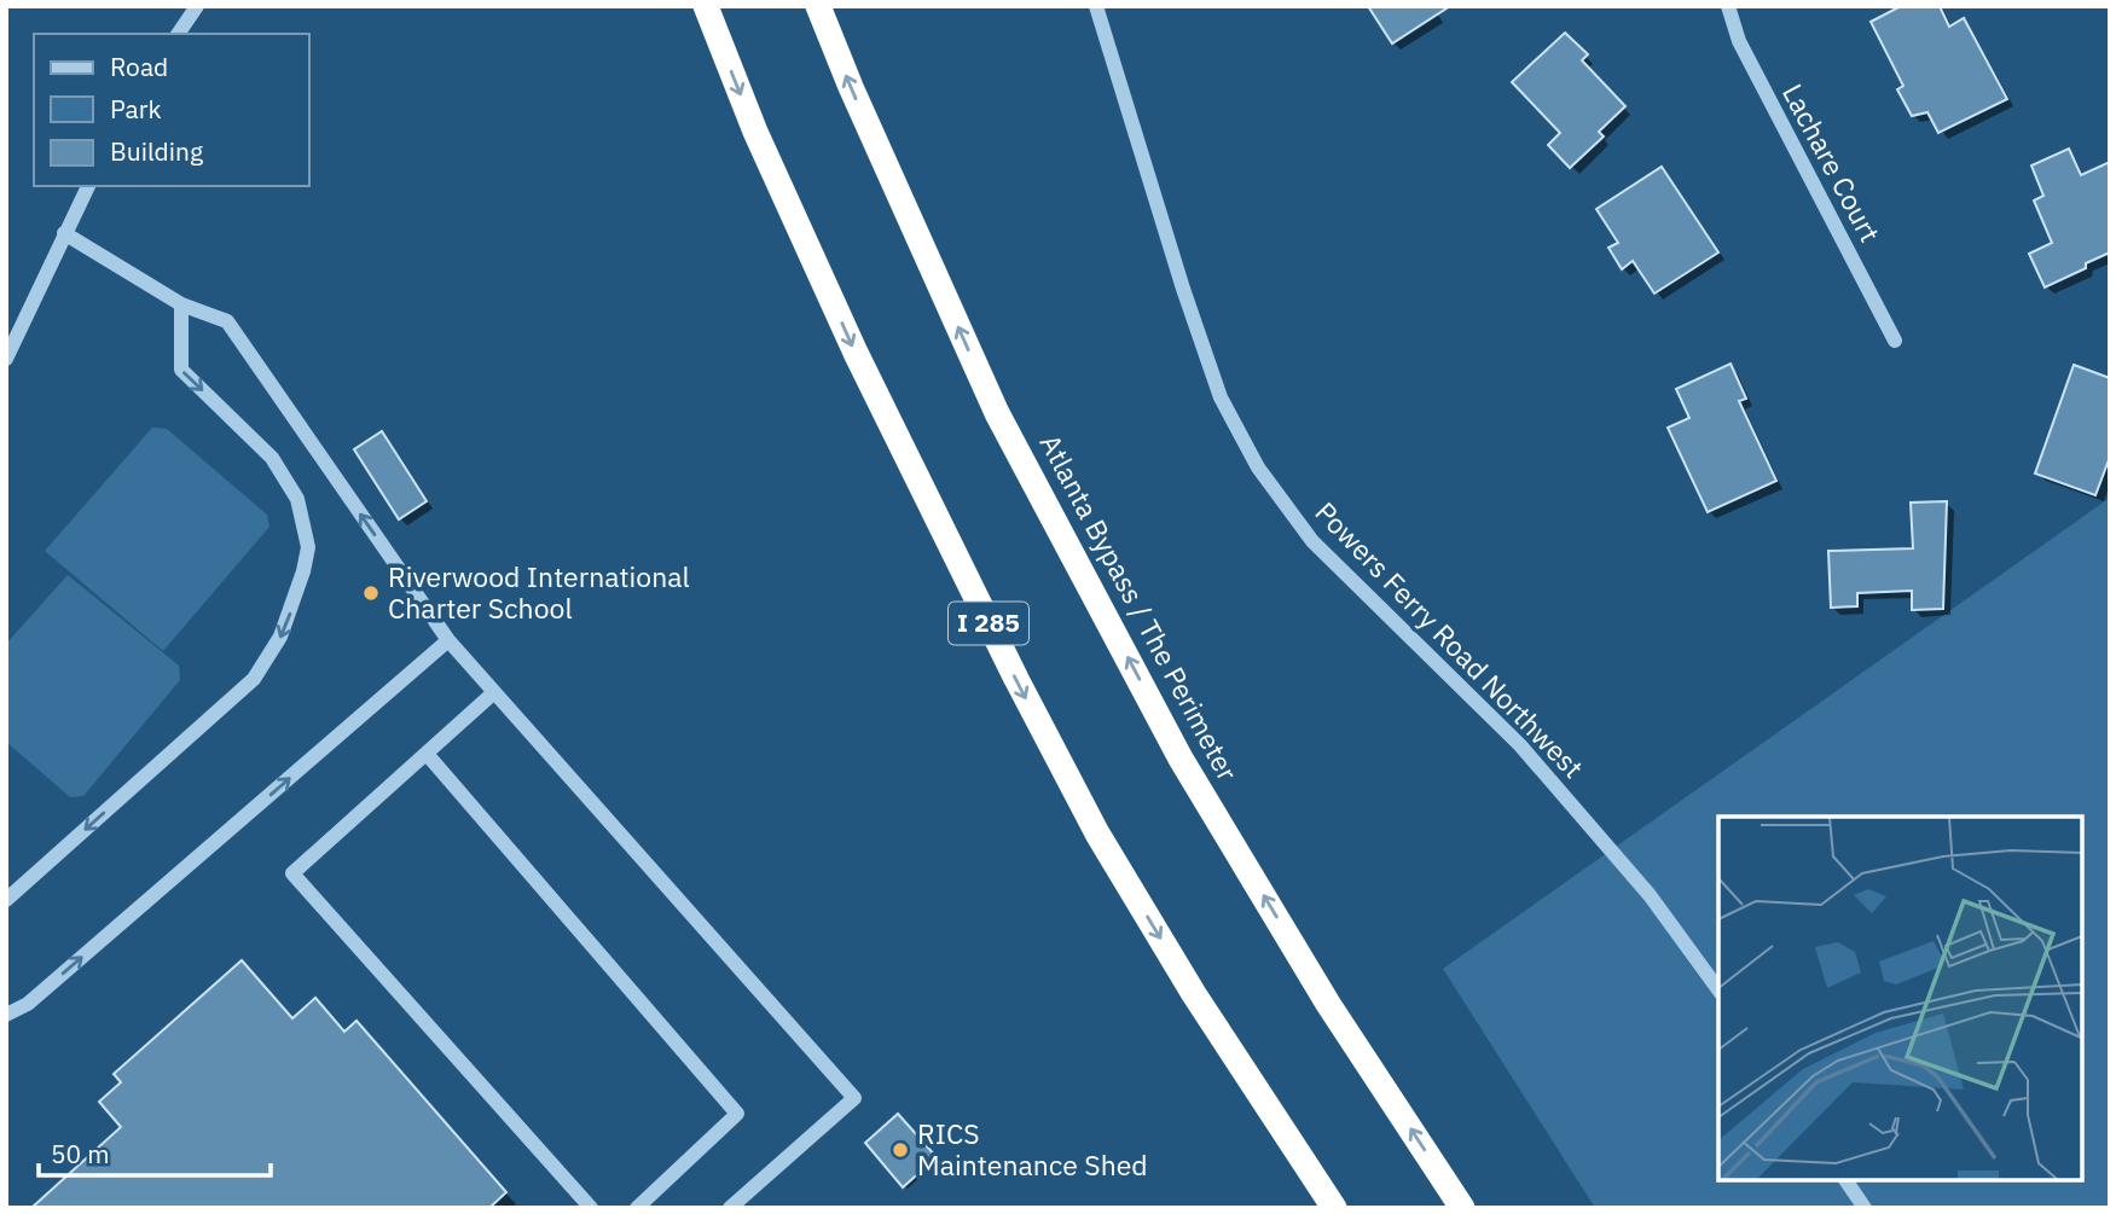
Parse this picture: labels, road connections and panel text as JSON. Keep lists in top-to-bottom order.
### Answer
{
  "streets": {
    "highway": ["Atlanta Bypass / The Perimeter", "I 285"],
    "street": ["Lachare Court", "Powers Ferry Road Northwest"]
  },
  "places": ["Riverwood International Charter School", "RICS Maintenance Shed"],
  "legend": ["Road", "Park", "Building"],
  "scale_bar": "50 m"
}
